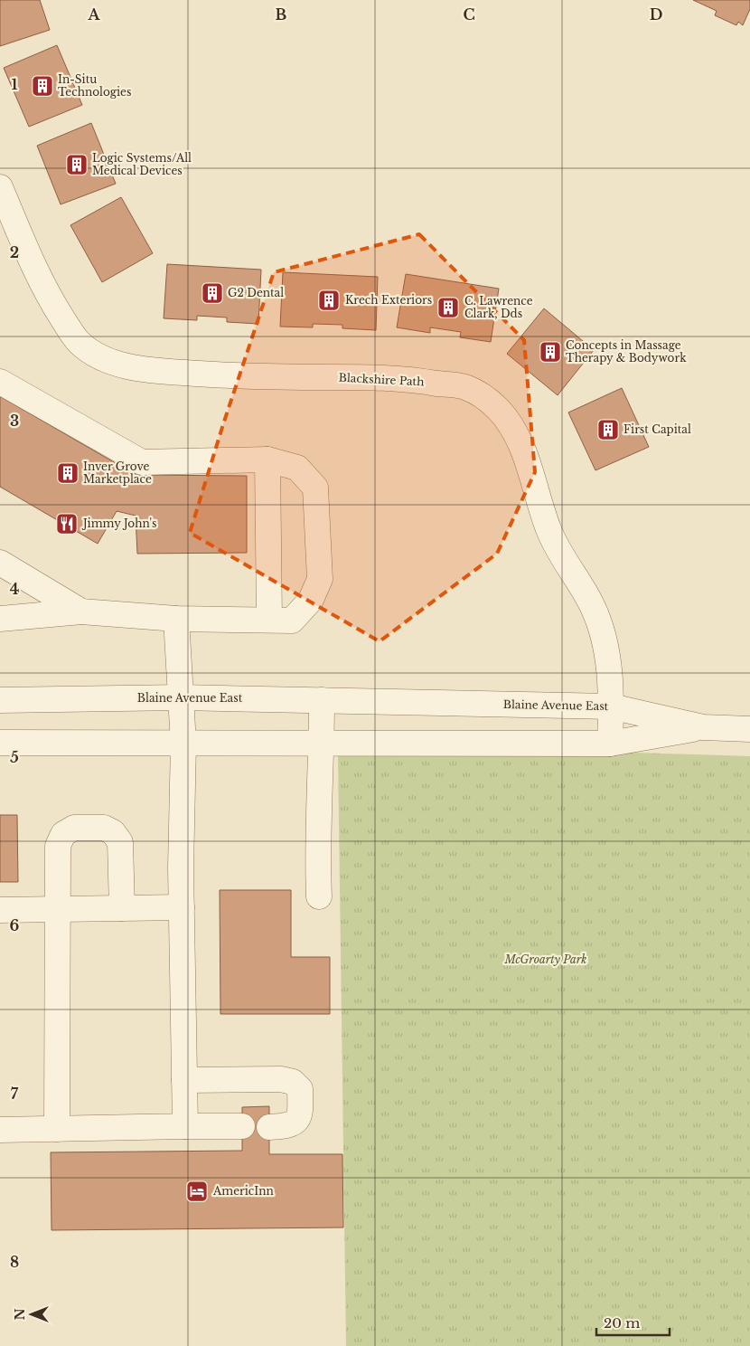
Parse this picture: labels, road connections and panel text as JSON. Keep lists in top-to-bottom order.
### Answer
{
  "streets": {
    "street": ["Blackshire Path", "Blaine Avenue East"]
  },
  "crossings": [
    ["Blackshire Path", "Blaine Avenue East"]
  ],
  "parks": ["McGroarty Park"],
  "places": {
    "building": [
      "In-Situ Technologies",
      "Logic Systems/All Medical Devices",
      "G2 Dental",
      "Krech Exteriors",
      "C. Lawrence Clark, Dds",
      "Concepts in Massage Therapy & Bodywork",
      "First Capital",
      "Inver Grove Marketplace"
    ],
    "restaurant": ["Jimmy John's"],
    "hotel": ["AmericInn"]
  },
  "scale_bar": "20 m",
  "north": "left",
  "grid": {
    "columns": [
      "A",
      "B",
      "C",
      "D"
    ],
    "rows": [
      "1",
      "2",
      "3",
      "4",
      "5",
      "6",
      "7",
      "8"
    ]
  }
}
